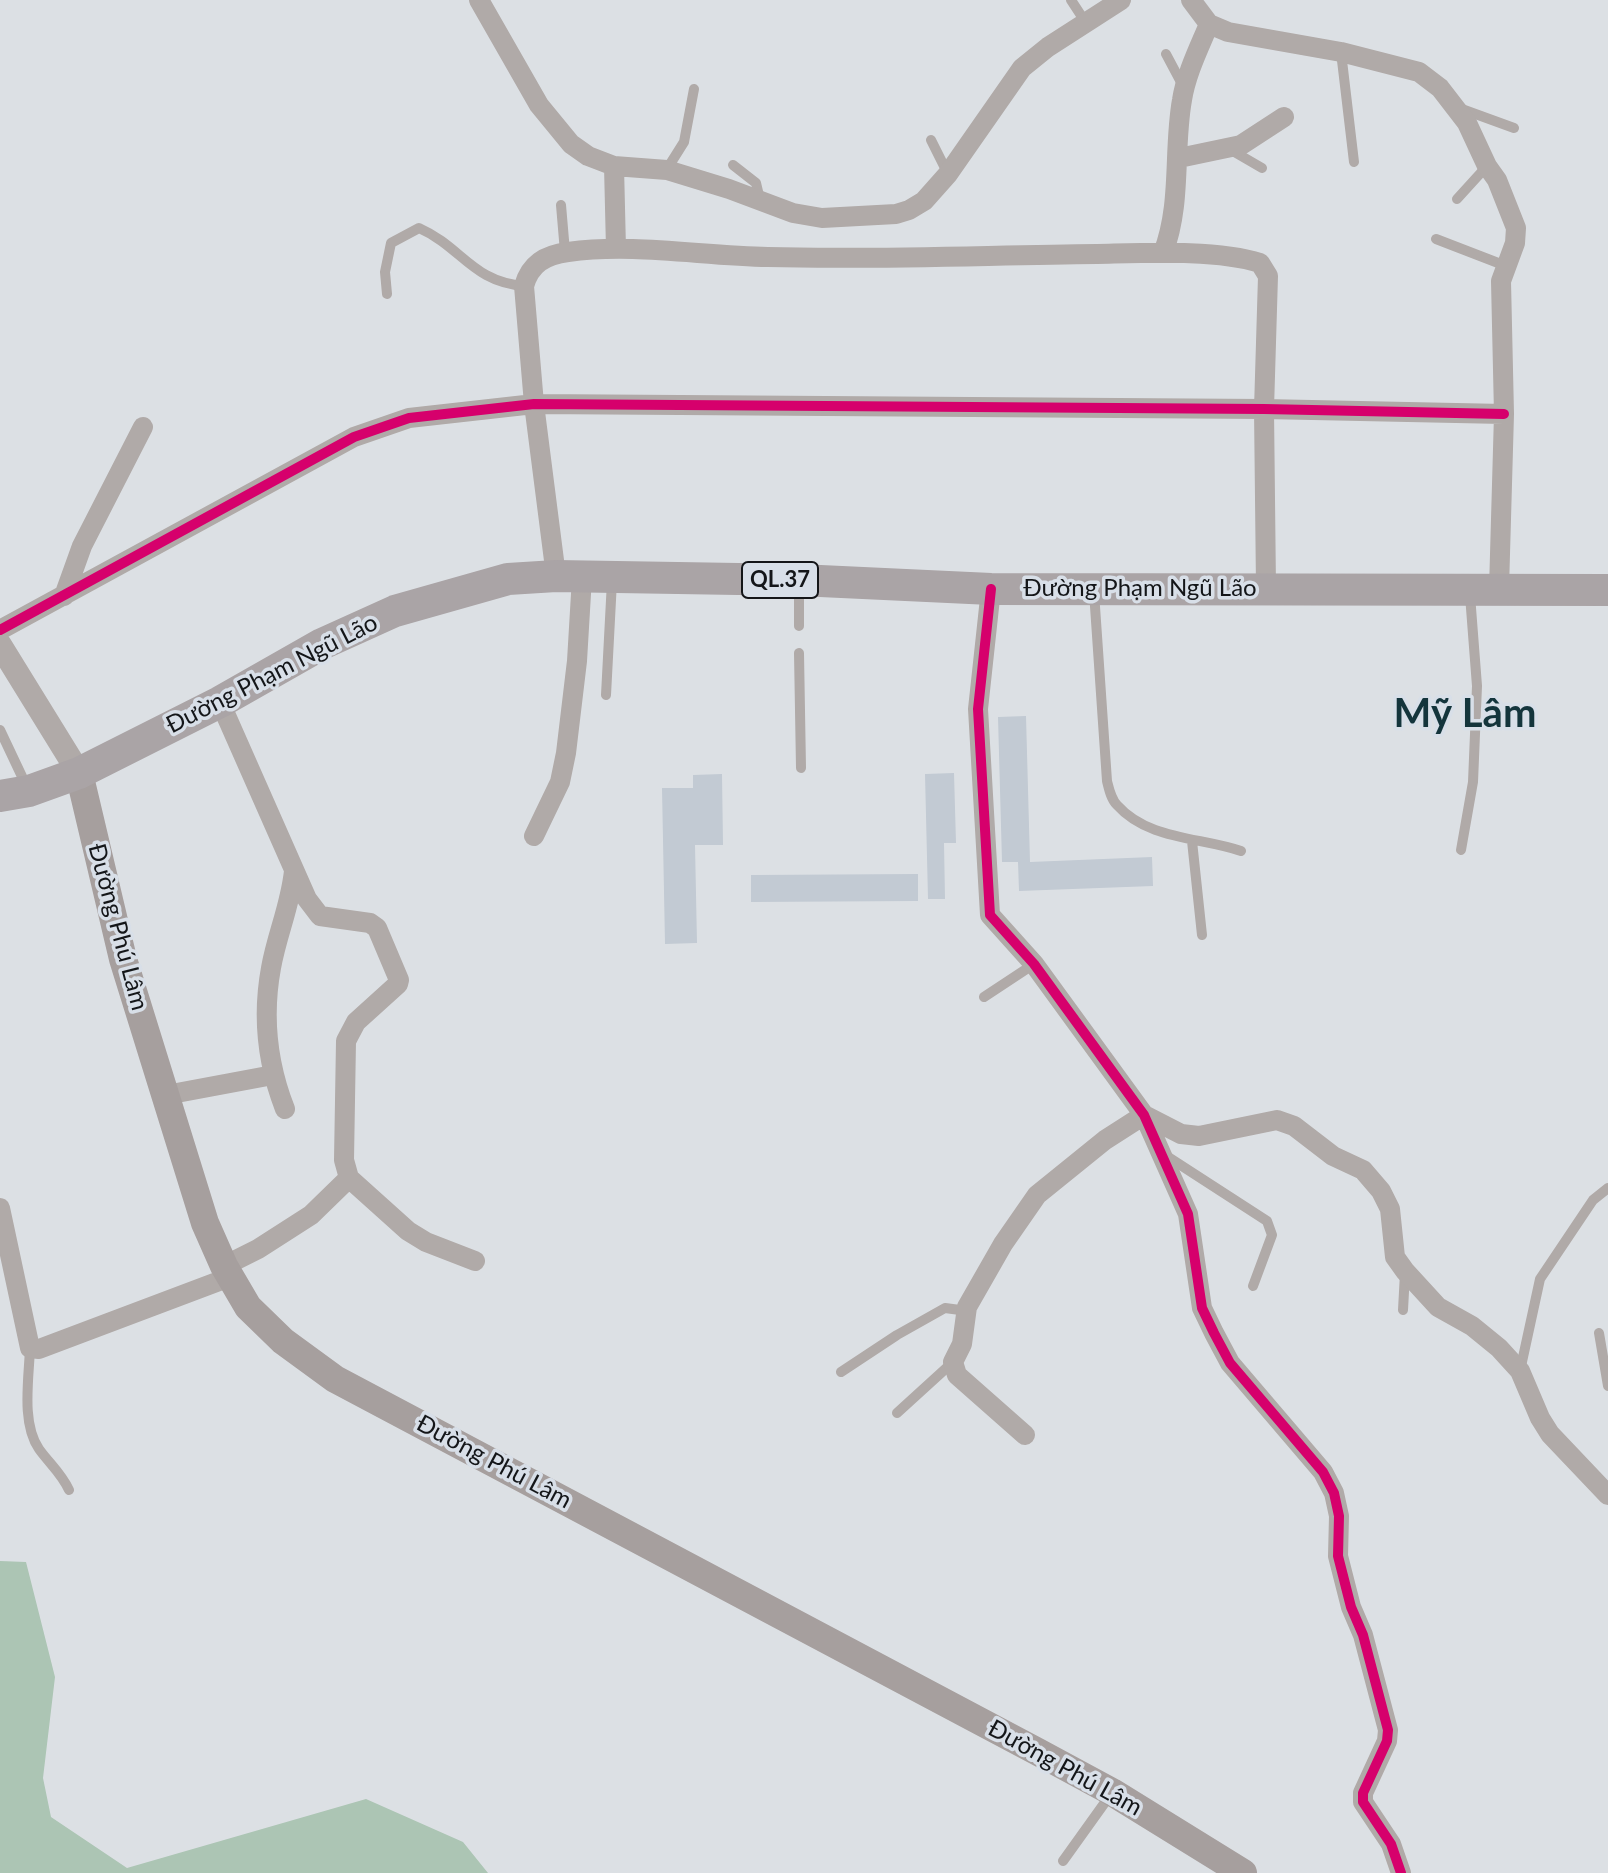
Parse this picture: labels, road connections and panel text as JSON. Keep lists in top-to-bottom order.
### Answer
{
  "streets": {
    "highway": ["QL.37", "Đường Phạm Ngũ Lão"],
    "main road": ["Đường Phú Lâm"]
  },
  "crossings": [
    ["Đường Phạm Ngũ Lão", "Đường Phú Lâm"]
  ],
  "districts": ["Mỹ Lâm"]
}
